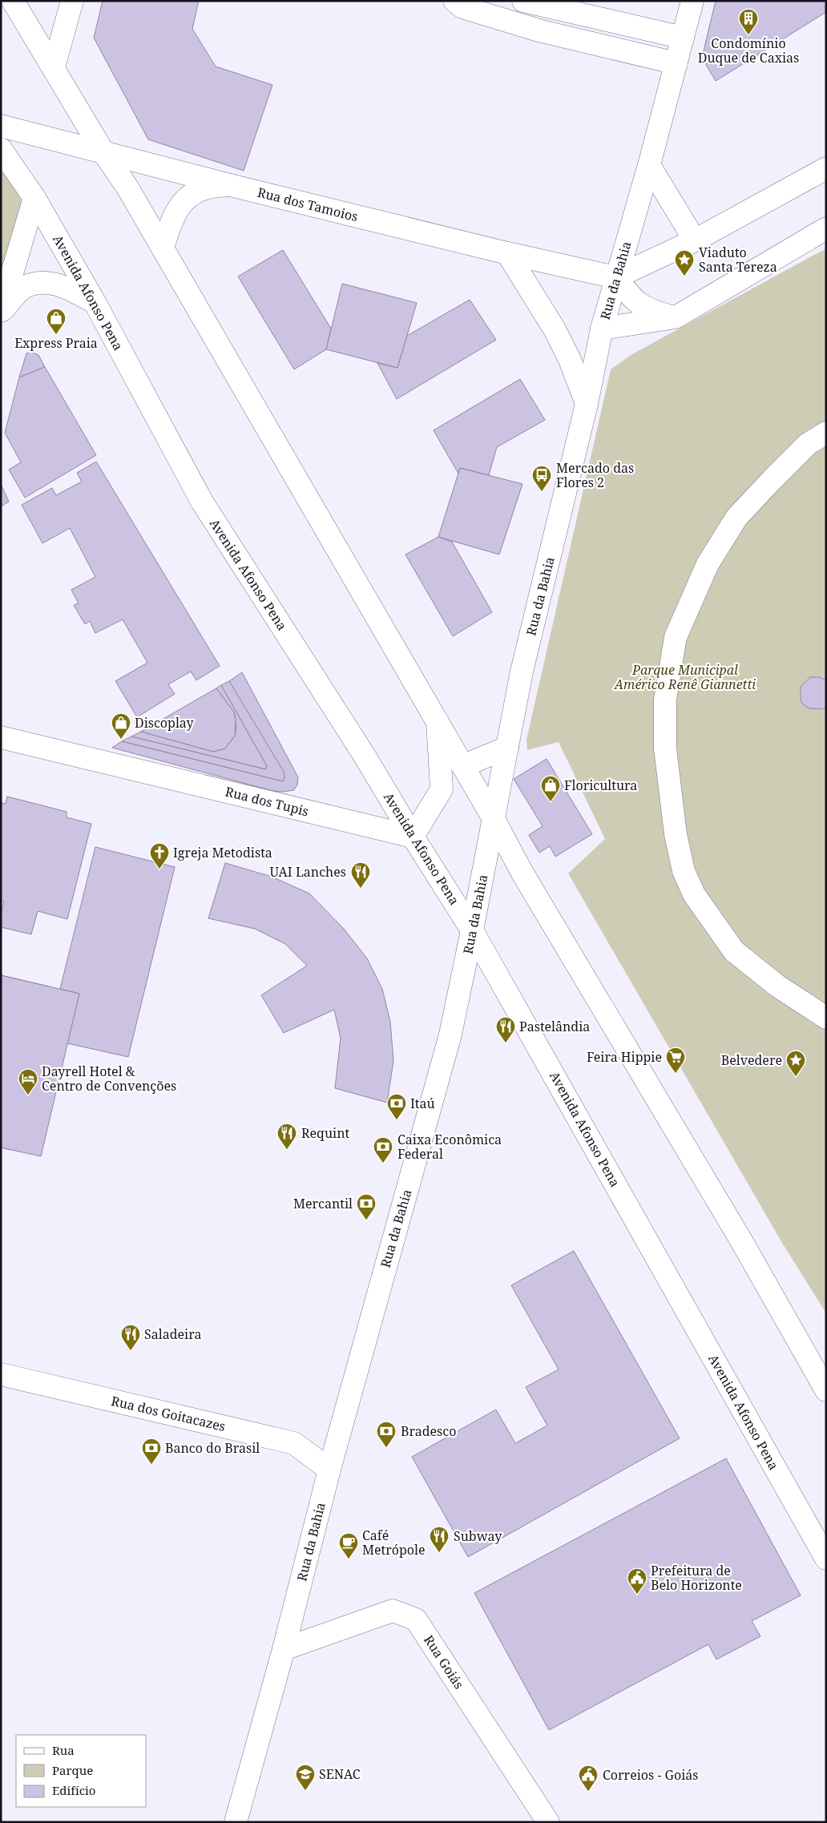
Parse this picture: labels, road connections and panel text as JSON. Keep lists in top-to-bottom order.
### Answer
{
  "streets": {
    "street": [
      "Rua dos Tamoios",
      "Rua da Bahia",
      "Avenida Afonso Pena",
      "Rua dos Tupis",
      "Rua dos Goitacazes",
      "Rua Goiás"
    ]
  },
  "crossings": [
    ["Rua dos Tamoios", "Rua da Bahia"],
    ["Rua da Bahia", "Avenida Afonso Pena"],
    ["Rua da Bahia", "Rua dos Goitacazes"],
    ["Rua da Bahia", "Rua Goiás"],
    ["Avenida Afonso Pena", "Rua dos Tupis"]
  ],
  "parks": ["Parque Municipal Américo Renê Giannetti"],
  "places": {
    "building": ["Condomínio Duque de Caxias"],
    "place": ["Viaduto Santa Tereza", "Belvedere"],
    "shop": ["Express Praia", "Discoplay", "Floricultura"],
    "bus stop": ["Mercado das Flores 2"],
    "church": ["Igreja Metodista"],
    "restaurant": [
      "UAI Lanches",
      "Pastelândia",
      "Requint",
      "Saladeira",
      "Subway"
    ],
    "supermarket": ["Feira Hippie"],
    "hotel": ["Dayrell Hotel & Centro de Convenções"],
    "bank": [
      "Itaú",
      "Caixa Econômica Federal",
      "Mercantil",
      "Bradesco",
      "Banco do Brasil"
    ],
    "cafe": ["Café Metrópole"],
    "public building": ["Prefeitura de Belo Horizonte", "Correios - Goiás"],
    "school or university": ["SENAC"]
  },
  "legend": ["Rua", "Parque", "Edifício"]
}
